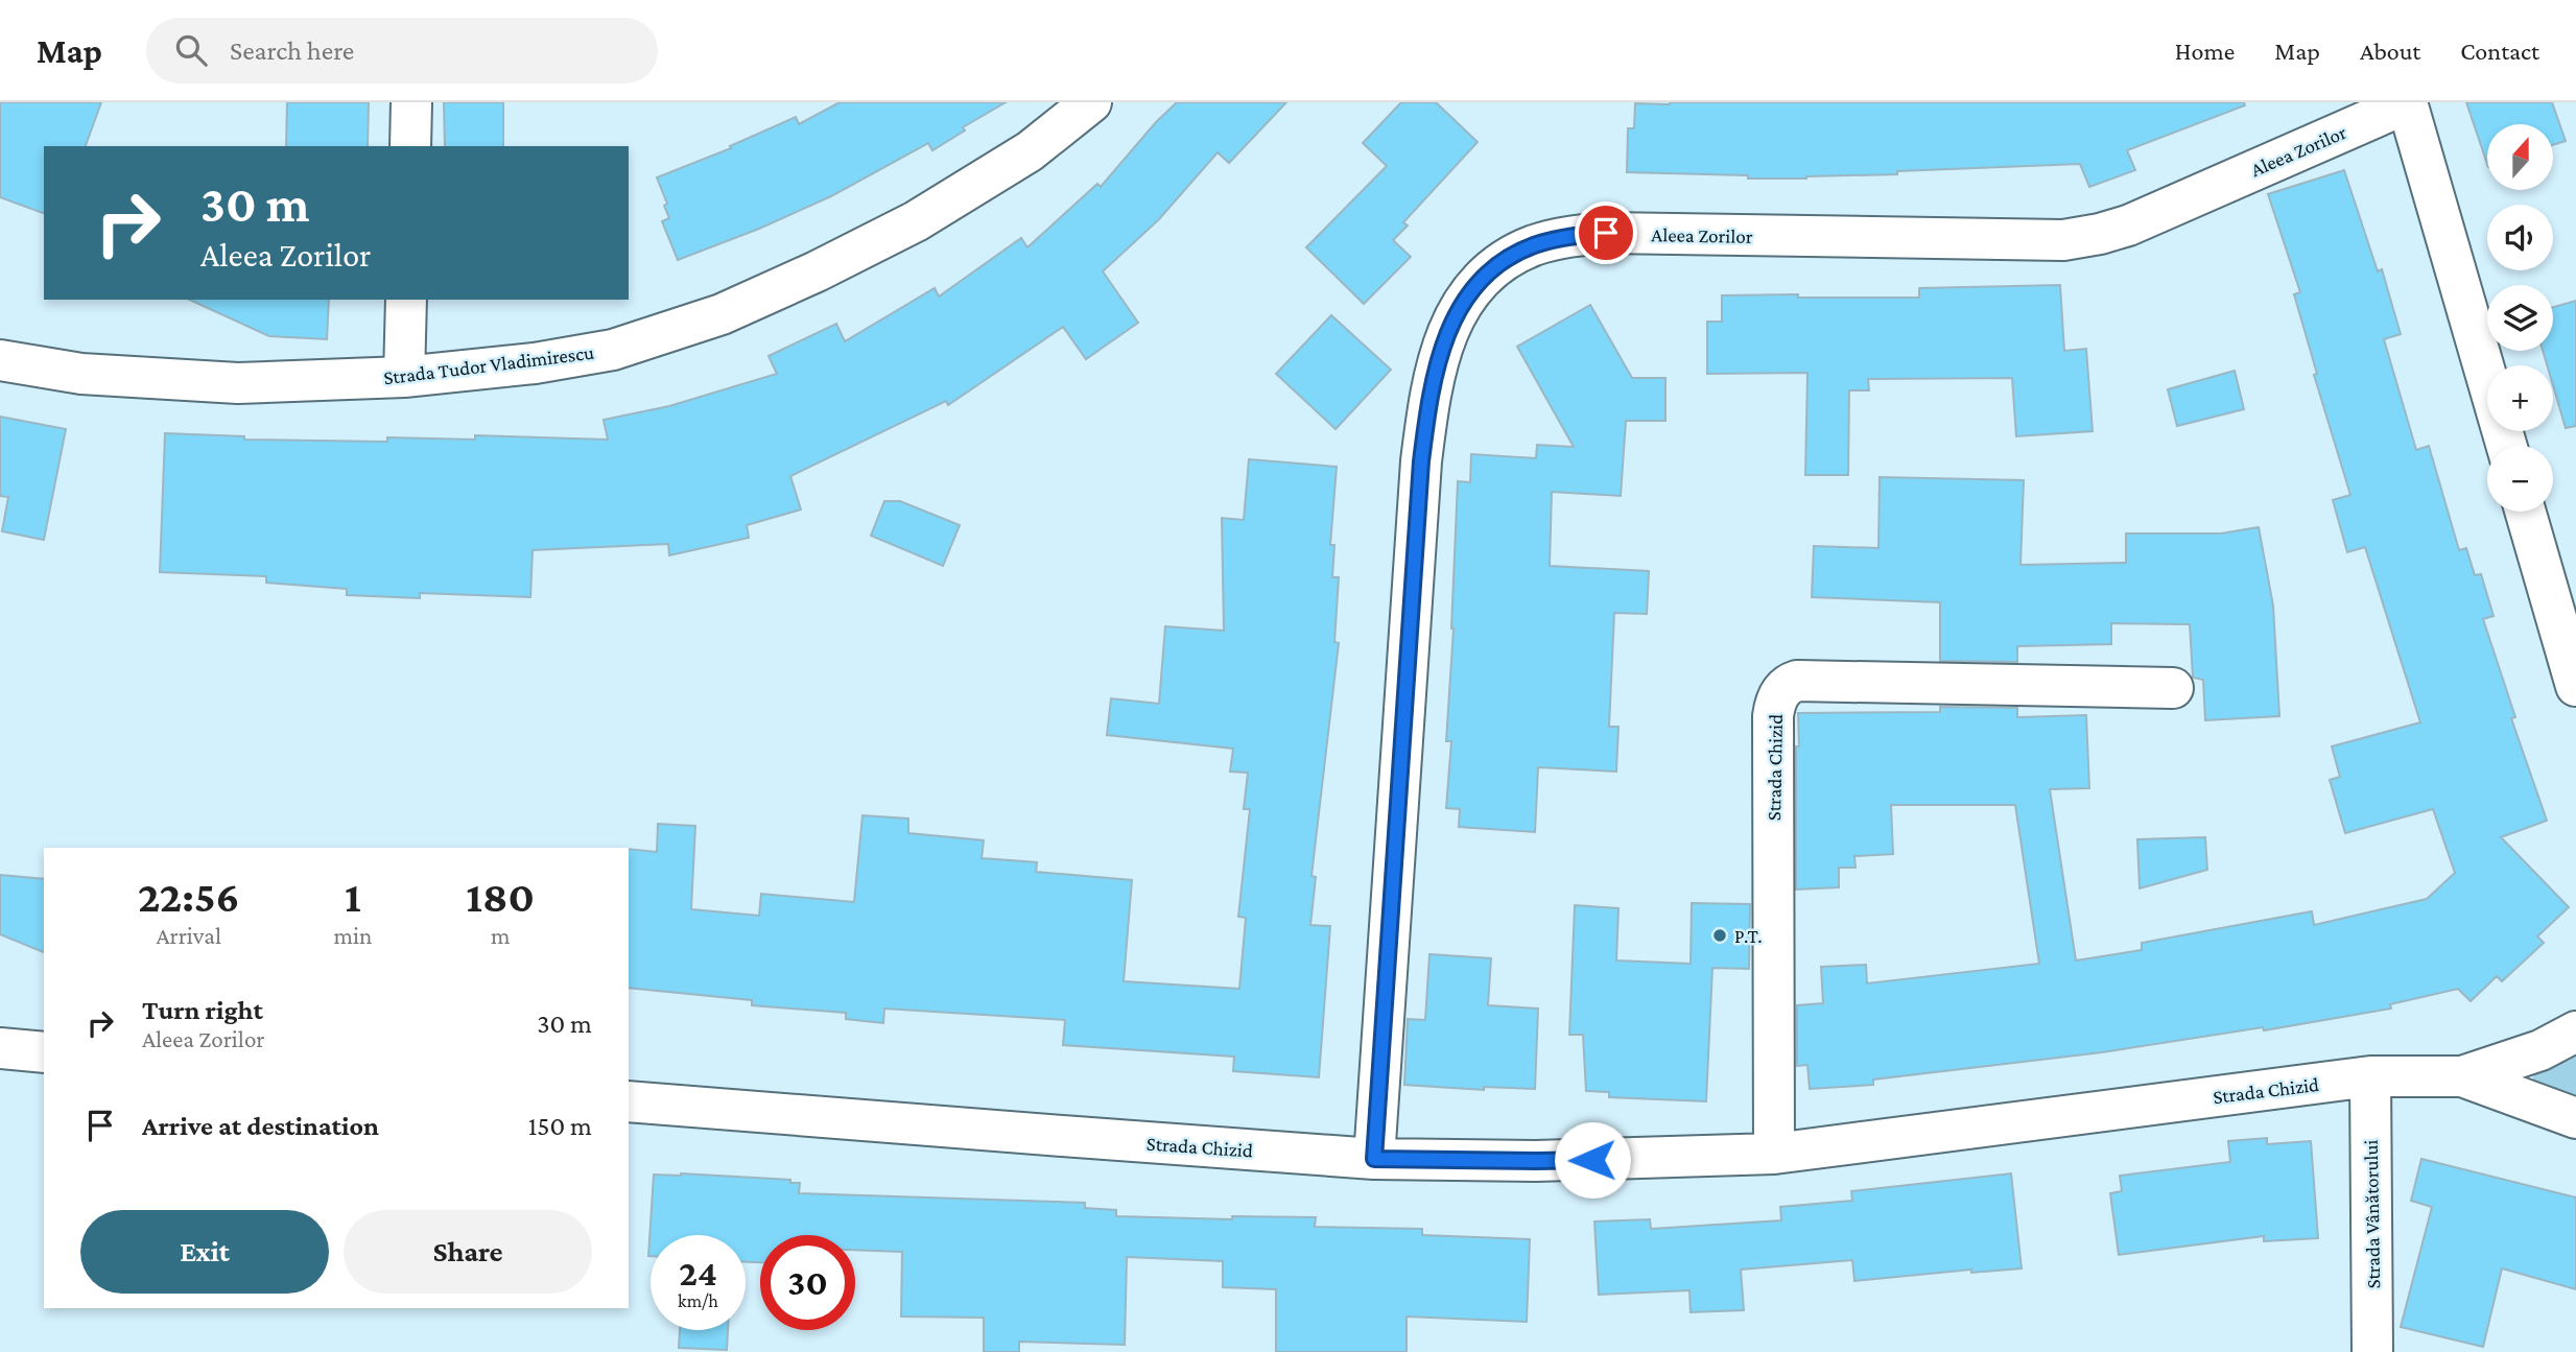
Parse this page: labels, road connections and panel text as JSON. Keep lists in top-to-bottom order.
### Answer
{
  "streets": {
    "street": [
      "Aleea Zorilor",
      "Strada Tudor Vladimirescu",
      "Strada Chizid",
      "Strada Vânătorului"
    ]
  },
  "crossings": [
    ["Aleea Zorilor", "Strada Chizid"],
    ["Strada Chizid", "Strada Vânătorului"]
  ],
  "places": ["P.T."],
  "north": "top",
  "page": {
    "header": "Map",
    "search": "Search here",
    "nav": [
      "Home",
      "Map",
      "About",
      "Contact"
    ],
    "map_buttons": ["+", "−"],
    "turn": ["30 m", "Aleea Zorilor"],
    "eta": [
      "22:56",
      "Arrival",
      "1",
      "min",
      "180",
      "m"
    ],
    "list": [
      {
        "name": "Turn right",
        "note": "Aleea Zorilor",
        "value": "30 m"
      },
      {
        "name": "Arrive at destination",
        "value": "150 m"
      }
    ],
    "buttons": ["Exit", "Share"],
    "speed": "24 km/h",
    "limit": "30"
  }
}
